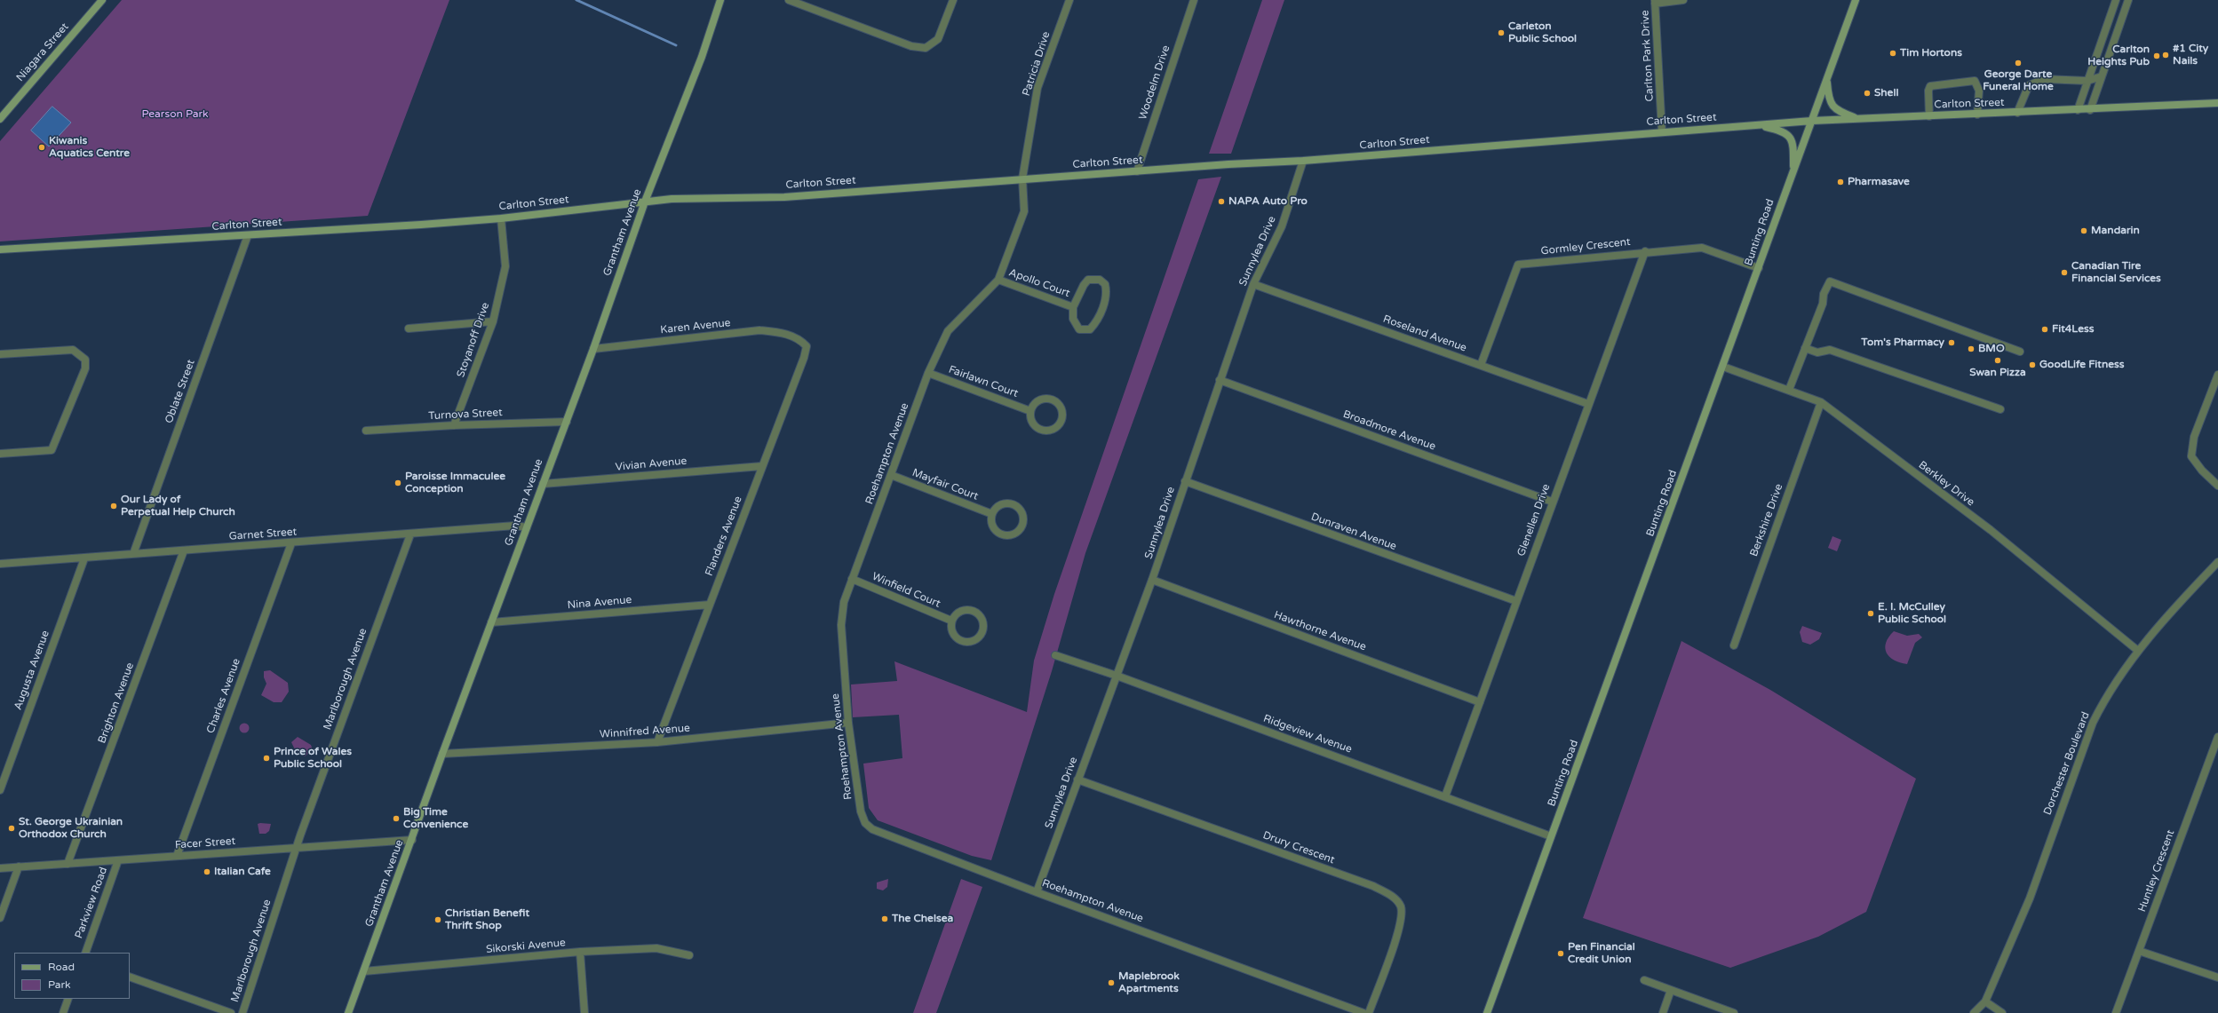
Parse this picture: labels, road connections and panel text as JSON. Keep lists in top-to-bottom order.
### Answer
{
  "streets": {
    "main road": [
      "Niagara Street",
      "Carlton Street",
      "Grantham Avenue",
      "Bunting Road"
    ],
    "street": [
      "Carlton Park Drive",
      "Patricia Drive",
      "Woodelm Drive",
      "Gormley Crescent",
      "Sunnylea Drive",
      "Apollo Court",
      "Karen Avenue",
      "Roseland Avenue",
      "Stoyanoff Drive",
      "Fairlawn Court",
      "Oblate Street",
      "Turnova Street",
      "Broadmore Avenue",
      "Roehampton Avenue",
      "Vivian Avenue",
      "Berkley Drive",
      "Mayfair Court",
      "Glenellen Drive",
      "Berkshire Drive",
      "Dunraven Avenue",
      "Garnet Street",
      "Flanders Avenue",
      "Winfield Court",
      "Nina Avenue",
      "Hawthorne Avenue",
      "Augusta Avenue",
      "Marlborough Avenue",
      "Charles Avenue",
      "Brighton Avenue",
      "Winnifred Avenue",
      "Ridgeview Avenue",
      "Dorchester Boulevard",
      "Facer Street",
      "Drury Crescent",
      "Huntley Crescent",
      "Parkview Road",
      "Sikorski Avenue"
    ]
  },
  "crossings": [
    ["Carlton Park Drive", "Carlton Street"],
    ["Patricia Drive", "Carlton Street"],
    ["Patricia Drive", "Roehampton Avenue"],
    ["Woodelm Drive", "Carlton Street"],
    ["Carlton Street", "Grantham Avenue"],
    ["Carlton Street", "Bunting Road"],
    ["Carlton Street", "Sunnylea Drive"],
    ["Carlton Street", "Stoyanoff Drive"],
    ["Carlton Street", "Oblate Street"],
    ["Carlton Street", "Roehampton Avenue"],
    ["Grantham Avenue", "Karen Avenue"],
    ["Grantham Avenue", "Turnova Street"],
    ["Grantham Avenue", "Vivian Avenue"],
    ["Grantham Avenue", "Garnet Street"],
    ["Grantham Avenue", "Nina Avenue"],
    ["Grantham Avenue", "Winnifred Avenue"],
    ["Grantham Avenue", "Facer Street"],
    ["Grantham Avenue", "Sikorski Avenue"],
    ["Bunting Road", "Gormley Crescent"],
    ["Bunting Road", "Berkley Drive"],
    ["Bunting Road", "Ridgeview Avenue"],
    ["Gormley Crescent", "Roseland Avenue"],
    ["Gormley Crescent", "Glenellen Drive"],
    ["Sunnylea Drive", "Roseland Avenue"],
    ["Sunnylea Drive", "Broadmore Avenue"],
    ["Sunnylea Drive", "Roehampton Avenue"],
    ["Sunnylea Drive", "Dunraven Avenue"],
    ["Sunnylea Drive", "Hawthorne Avenue"],
    ["Sunnylea Drive", "Ridgeview Avenue"],
    ["Sunnylea Drive", "Drury Crescent"],
    ["Apollo Court", "Roehampton Avenue"],
    ["Karen Avenue", "Flanders Avenue"],
    ["Roseland Avenue", "Glenellen Drive"],
    ["Stoyanoff Drive", "Turnova Street"],
    ["Fairlawn Court", "Roehampton Avenue"],
    ["Oblate Street", "Garnet Street"],
    ["Broadmore Avenue", "Glenellen Drive"],
    ["Roehampton Avenue", "Mayfair Court"],
    ["Roehampton Avenue", "Winfield Court"],
    ["Roehampton Avenue", "Winnifred Avenue"],
    ["Vivian Avenue", "Flanders Avenue"],
    ["Berkley Drive", "Berkshire Drive"],
    ["Berkley Drive", "Dorchester Boulevard"],
    ["Glenellen Drive", "Dunraven Avenue"],
    ["Glenellen Drive", "Hawthorne Avenue"],
    ["Glenellen Drive", "Ridgeview Avenue"],
    ["Garnet Street", "Augusta Avenue"],
    ["Garnet Street", "Marlborough Avenue"],
    ["Garnet Street", "Charles Avenue"],
    ["Garnet Street", "Brighton Avenue"],
    ["Flanders Avenue", "Nina Avenue"],
    ["Flanders Avenue", "Winnifred Avenue"],
    ["Marlborough Avenue", "Facer Street"],
    ["Charles Avenue", "Facer Street"],
    ["Brighton Avenue", "Facer Street"],
    ["Facer Street", "Parkview Road"]
  ],
  "parks": ["Pearson Park"],
  "places": [
    "Carleton Public School",
    "Tim Hortons",
    "#1 City Nails",
    "Carlton Heights Pub",
    "George Darte Funeral Home",
    "Shell",
    "Kiwanis Aquatics Centre",
    "Pharmasave",
    "NAPA Auto Pro",
    "Mandarin",
    "Canadian Tire Financial Services",
    "Fit4Less",
    "Tom's Pharmacy",
    "BMO",
    "Swan Pizza",
    "GoodLife Fitness",
    "Paroisse Immaculee Conception",
    "Our Lady of Perpetual Help Church",
    "E. I. McCulley Public School",
    "Prince of Wales Public School",
    "Big Time Convenience",
    "St. George Ukrainian Orthodox Church",
    "Italian Cafe",
    "The Chelsea",
    "Christian Benefit Thrift Shop",
    "Pen Financial Credit Union",
    "Maplebrook Apartments"
  ],
  "legend": ["Road", "Park"]
}
